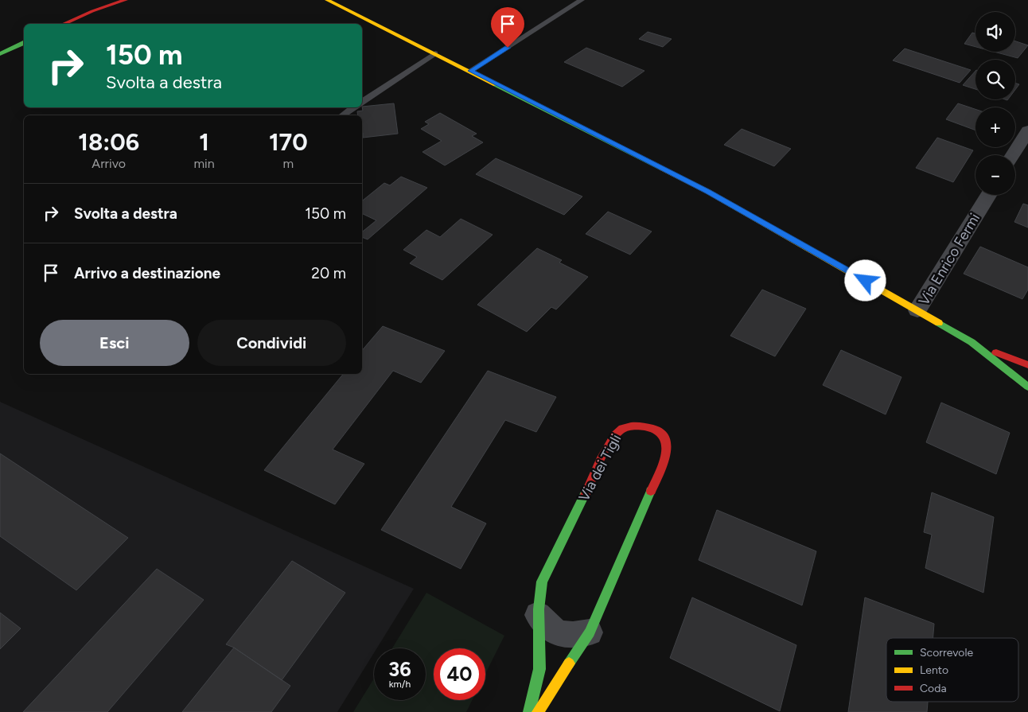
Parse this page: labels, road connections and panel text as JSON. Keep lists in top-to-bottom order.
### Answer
{
  "streets": {
    "street": ["Via Enrico Fermi", "Via dei Tigli"]
  },
  "legend": ["Scorrevole", "Lento", "Coda"],
  "page": {
    "map_buttons": ["+", "−"],
    "turn": ["150 m", "Svolta a destra"],
    "eta": [
      "18:06",
      "Arrivo",
      "1",
      "min",
      "170",
      "m"
    ],
    "list": [
      {
        "name": "Svolta a destra",
        "value": "150 m"
      },
      {
        "name": "Arrivo a destinazione",
        "value": "20 m"
      }
    ],
    "buttons": ["Esci", "Condividi"],
    "speed": "36 km/h",
    "limit": "40"
  }
}
